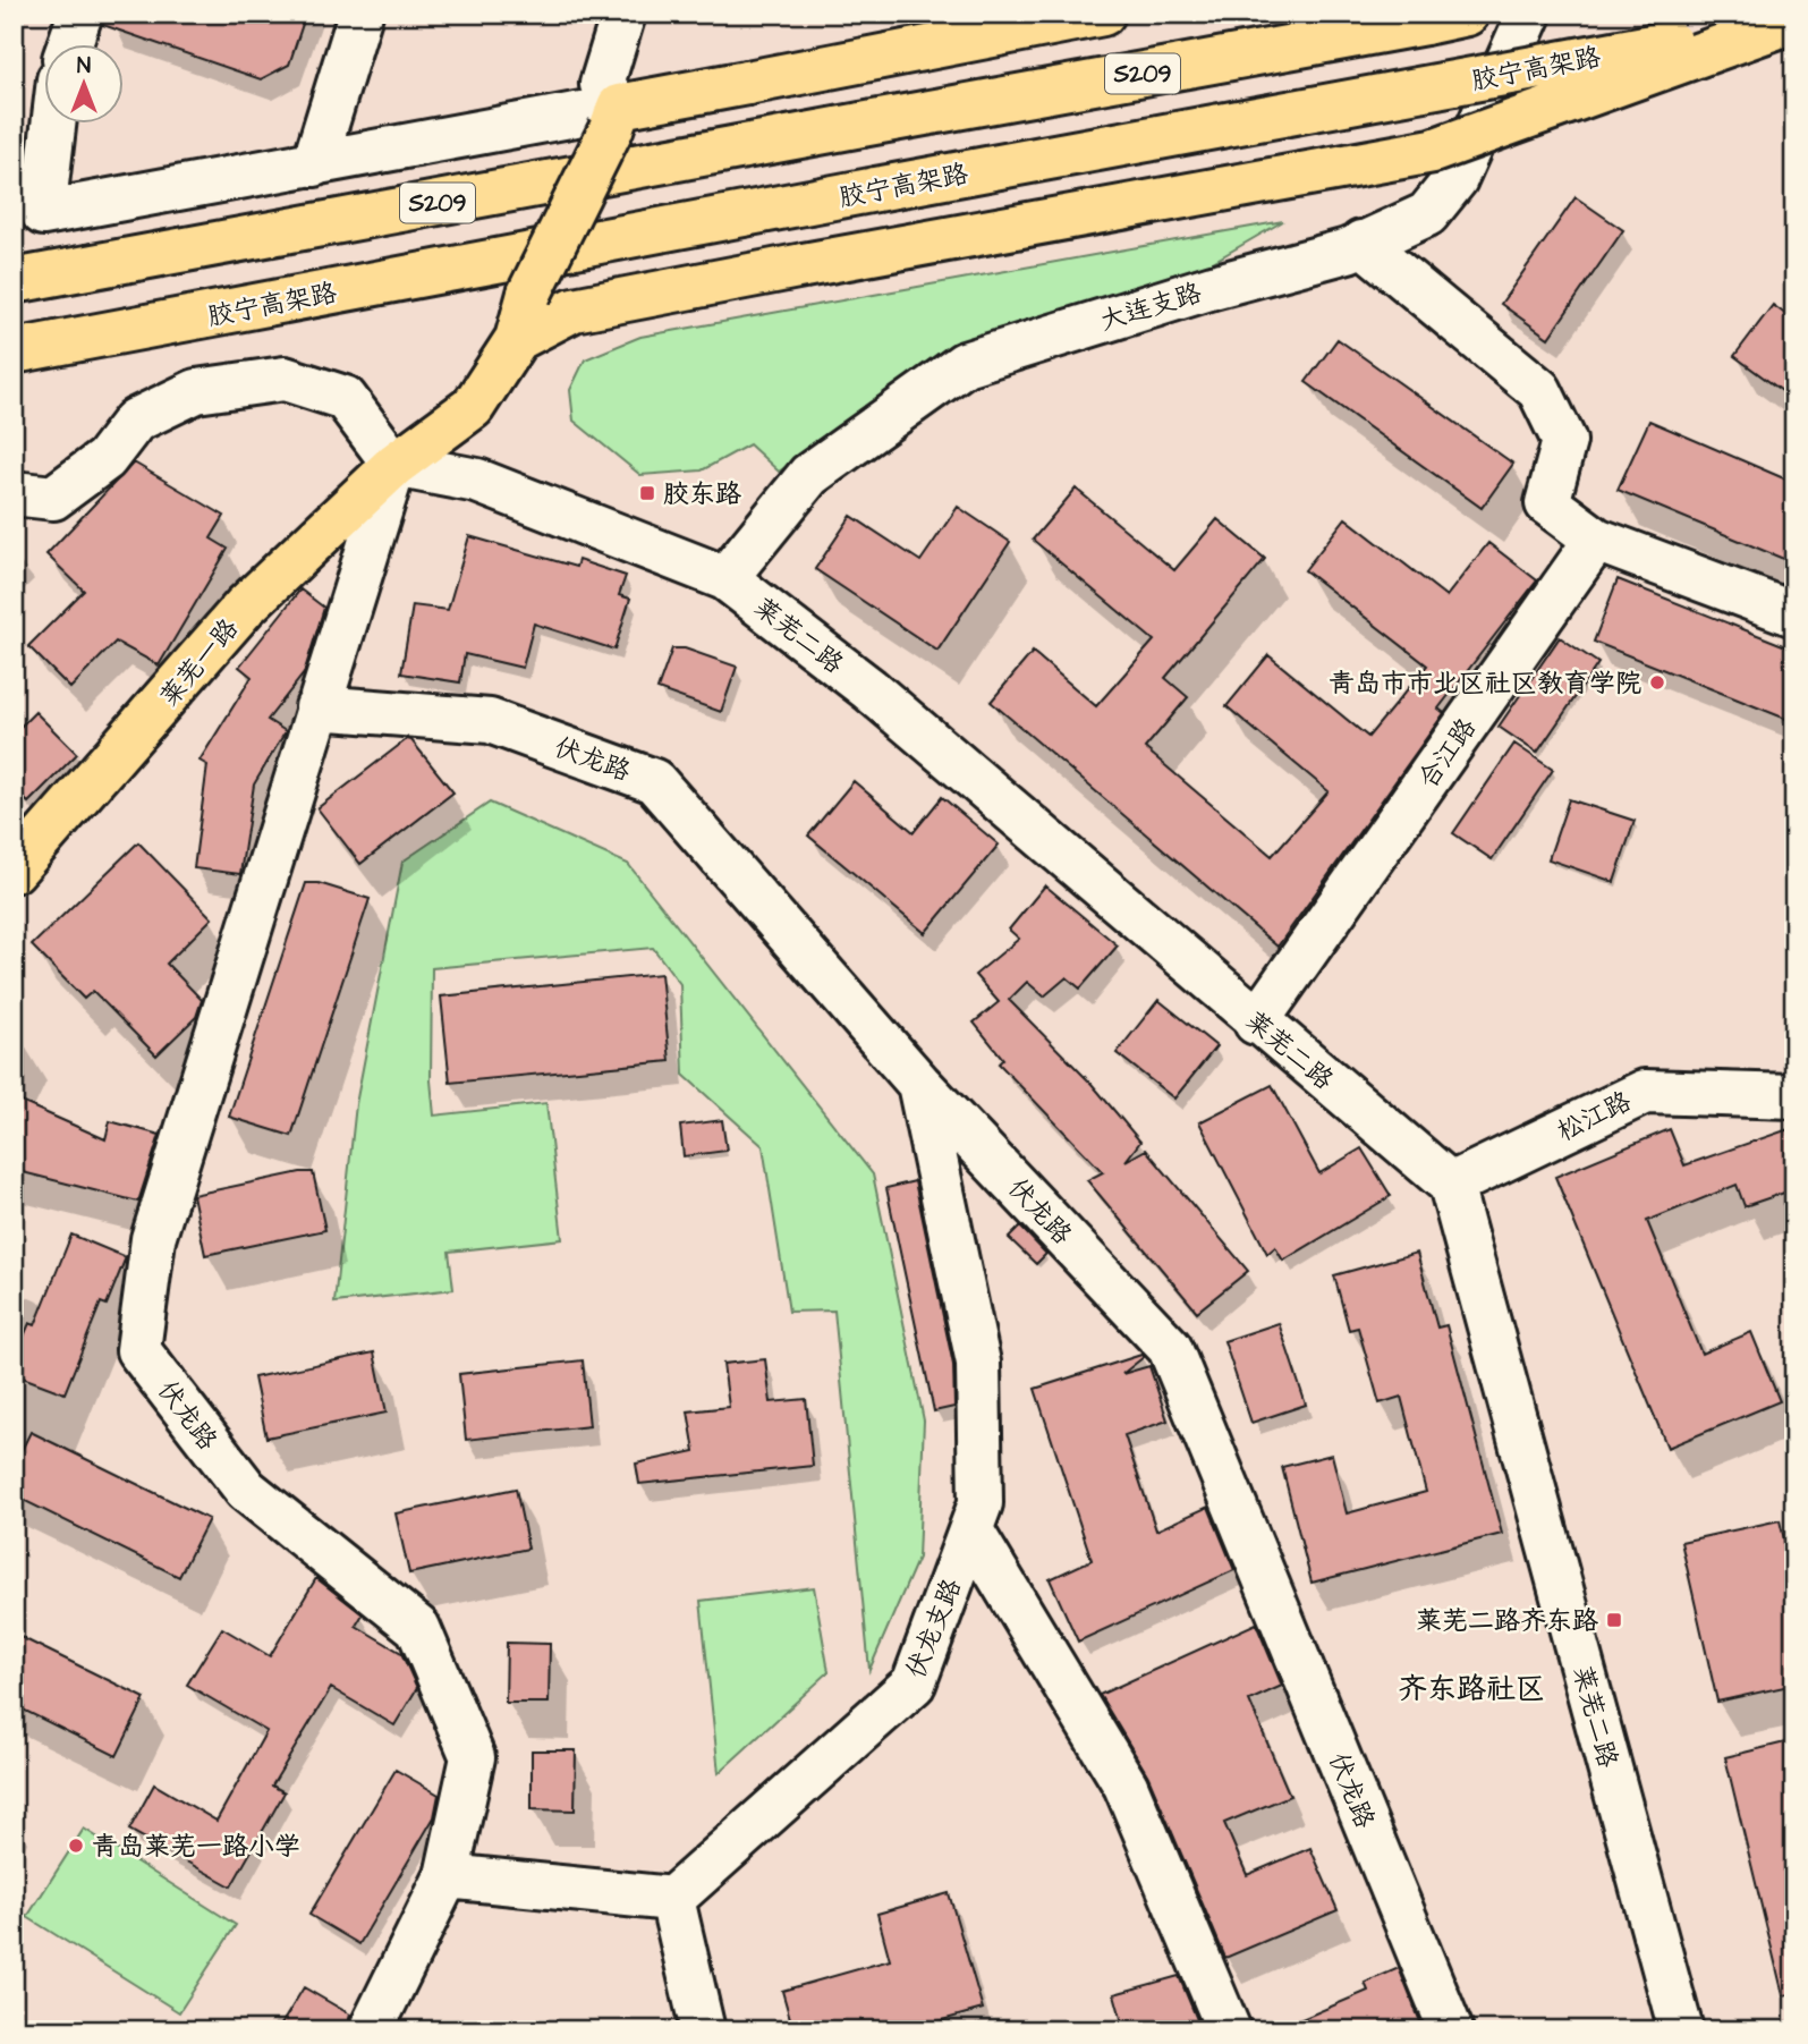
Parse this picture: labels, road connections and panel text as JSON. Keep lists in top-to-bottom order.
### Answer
{
  "streets": {
    "main road": ["胶宁高架路", "S209", "莱芜一路"],
    "street": [
      "大连支路",
      "莱芜二路",
      "合江路",
      "伏龙路",
      "松江路",
      "伏龙支路"
    ]
  },
  "crossings": [
    ["大连支路", "莱芜二路"],
    ["莱芜二路", "莱芜一路"],
    ["莱芜二路", "合江路"],
    ["莱芜二路", "伏龙路"],
    ["莱芜二路", "松江路"],
    ["莱芜一路", "伏龙路"],
    ["伏龙路", "伏龙支路"]
  ],
  "districts": ["齐东路社区"],
  "places": {
    "transit": ["胶东路", "莱芜二路齐东路"],
    "other": ["青岛市市北区社区教育学院", "青岛莱芜一路小学"]
  },
  "north": "top"
}
